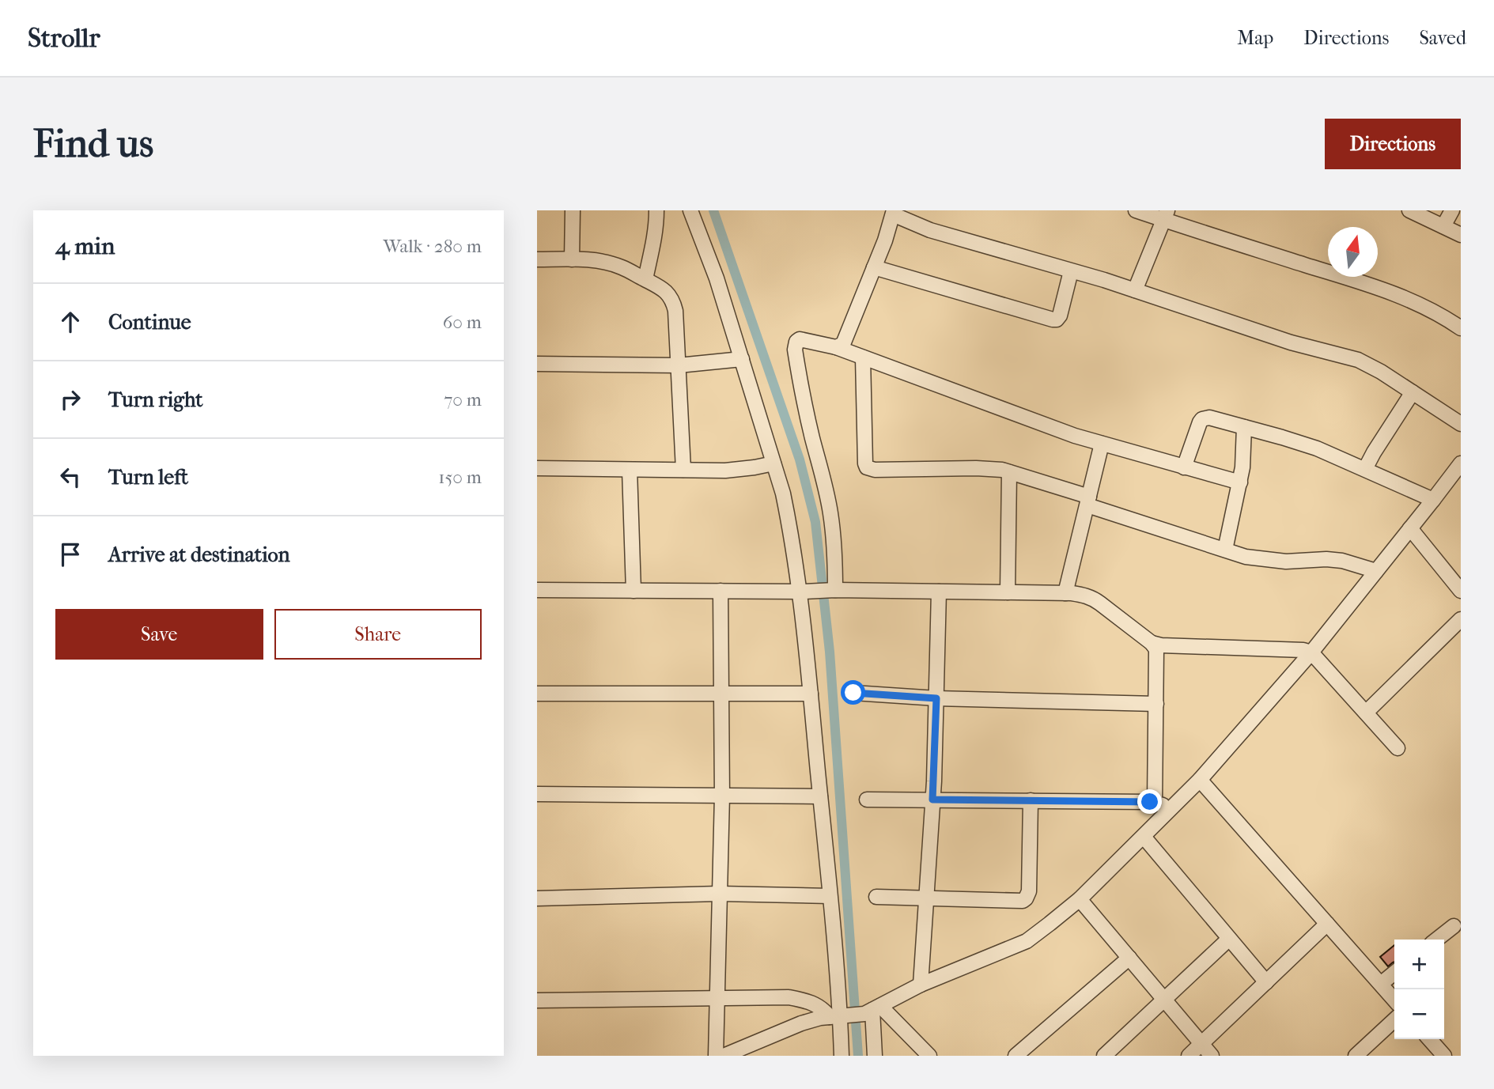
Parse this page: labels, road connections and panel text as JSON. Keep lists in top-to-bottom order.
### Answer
{
  "north": "top",
  "page": {
    "header": "Strollr",
    "nav": ["Map", "Directions", "Saved"],
    "buttons": [
      "Directions",
      ["Save", "Share"]
    ],
    "title": "Find us",
    "heading": ["4 min", "Walk · 280 m"],
    "list": [
      ["Continue", "60 m"],
      ["Turn right", "70 m"],
      ["Turn left", "150 m"],
      "Arrive at destination"
    ],
    "map_buttons": ["+", "−"]
  }
}
